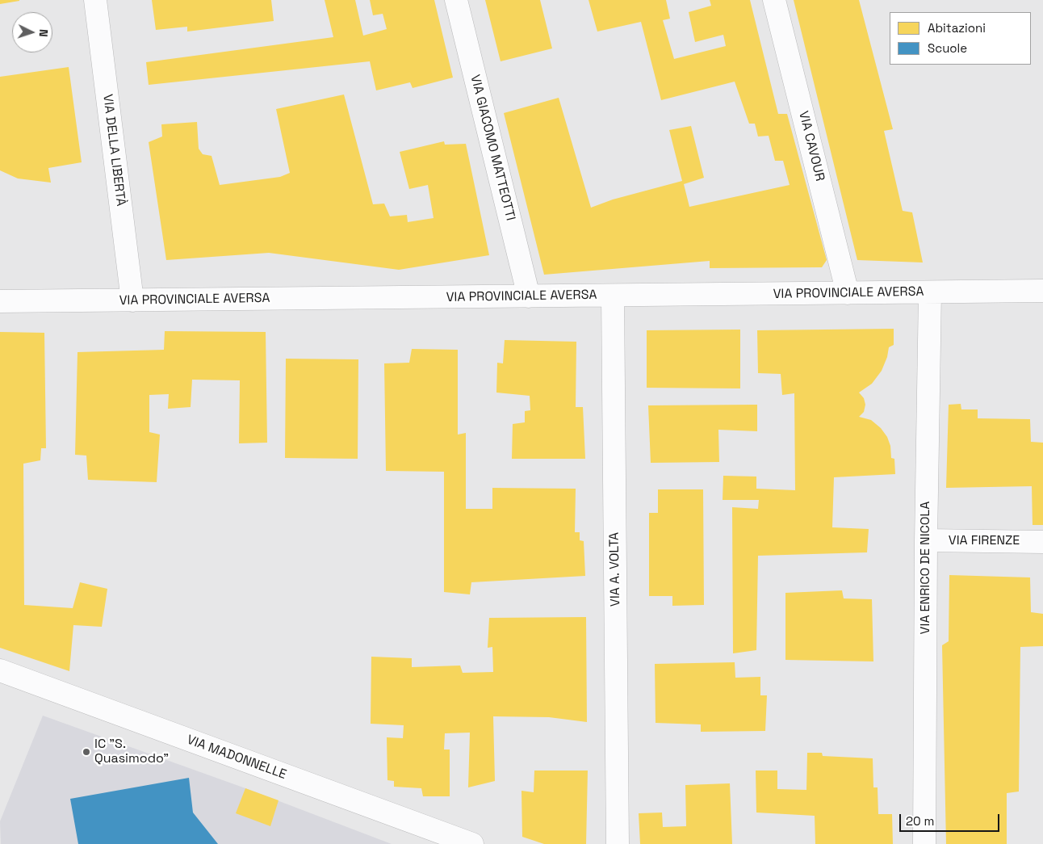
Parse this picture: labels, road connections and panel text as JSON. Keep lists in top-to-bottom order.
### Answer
{
  "streets": {
    "street": [
      "VIA CAVOUR",
      "VIA GIACOMO MATTEOTTI",
      "VIA DELLA LIBERTÀ",
      "VIA PROVINCIALE AVERSA",
      "VIA FIRENZE",
      "VIA ENRICO DE NICOLA",
      "VIA A. VOLTA",
      "VIA MADONNELLE"
    ]
  },
  "crossings": [
    ["VIA CAVOUR", "VIA PROVINCIALE AVERSA"],
    ["VIA GIACOMO MATTEOTTI", "VIA PROVINCIALE AVERSA"],
    ["VIA DELLA LIBERTÀ", "VIA PROVINCIALE AVERSA"],
    ["VIA PROVINCIALE AVERSA", "VIA ENRICO DE NICOLA"],
    ["VIA PROVINCIALE AVERSA", "VIA A. VOLTA"],
    ["VIA FIRENZE", "VIA ENRICO DE NICOLA"]
  ],
  "places": ["IC \"S. Quasimodo\""],
  "legend": ["Abitazioni", "Scuole"],
  "scale_bar": "20 m",
  "north": "right"
}
